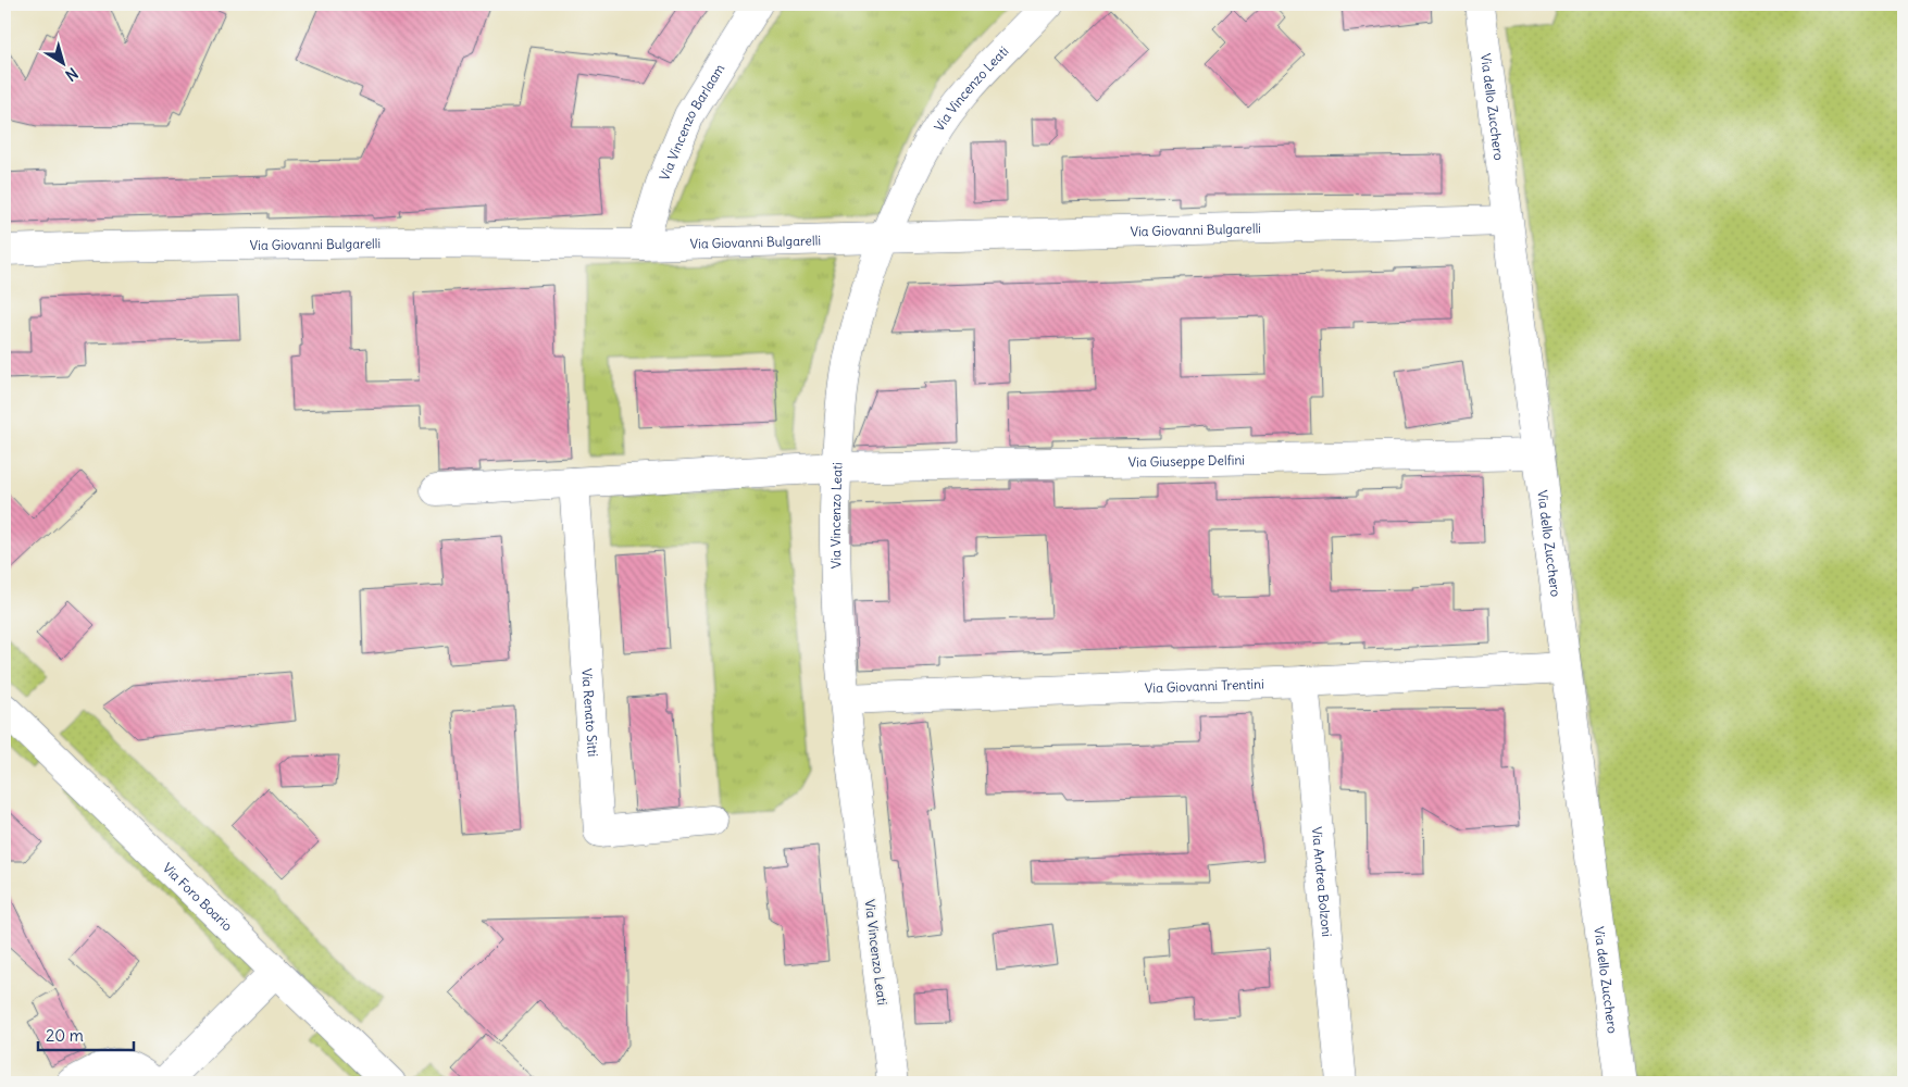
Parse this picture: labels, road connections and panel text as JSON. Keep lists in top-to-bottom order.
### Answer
{
  "streets": {
    "street": [
      "Via Vincenzo Leati",
      "Via dello Zucchero",
      "Via Vincenzo Barlaam",
      "Via Giovanni Bulgarelli",
      "Via Giuseppe Delfini",
      "Via Giovanni Trentini",
      "Via Renato Sitti",
      "Via Andrea Bolzoni",
      "Via Foro Boario"
    ]
  },
  "crossings": [
    ["Via Vincenzo Leati", "Via Giovanni Bulgarelli"],
    ["Via Vincenzo Leati", "Via Giuseppe Delfini"],
    ["Via Vincenzo Leati", "Via Giovanni Trentini"],
    ["Via dello Zucchero", "Via Giovanni Bulgarelli"],
    ["Via dello Zucchero", "Via Giuseppe Delfini"],
    ["Via dello Zucchero", "Via Giovanni Trentini"],
    ["Via Vincenzo Barlaam", "Via Giovanni Bulgarelli"],
    ["Via Giovanni Trentini", "Via Andrea Bolzoni"]
  ],
  "scale_bar": "20 m",
  "north": "bottom right"
}
